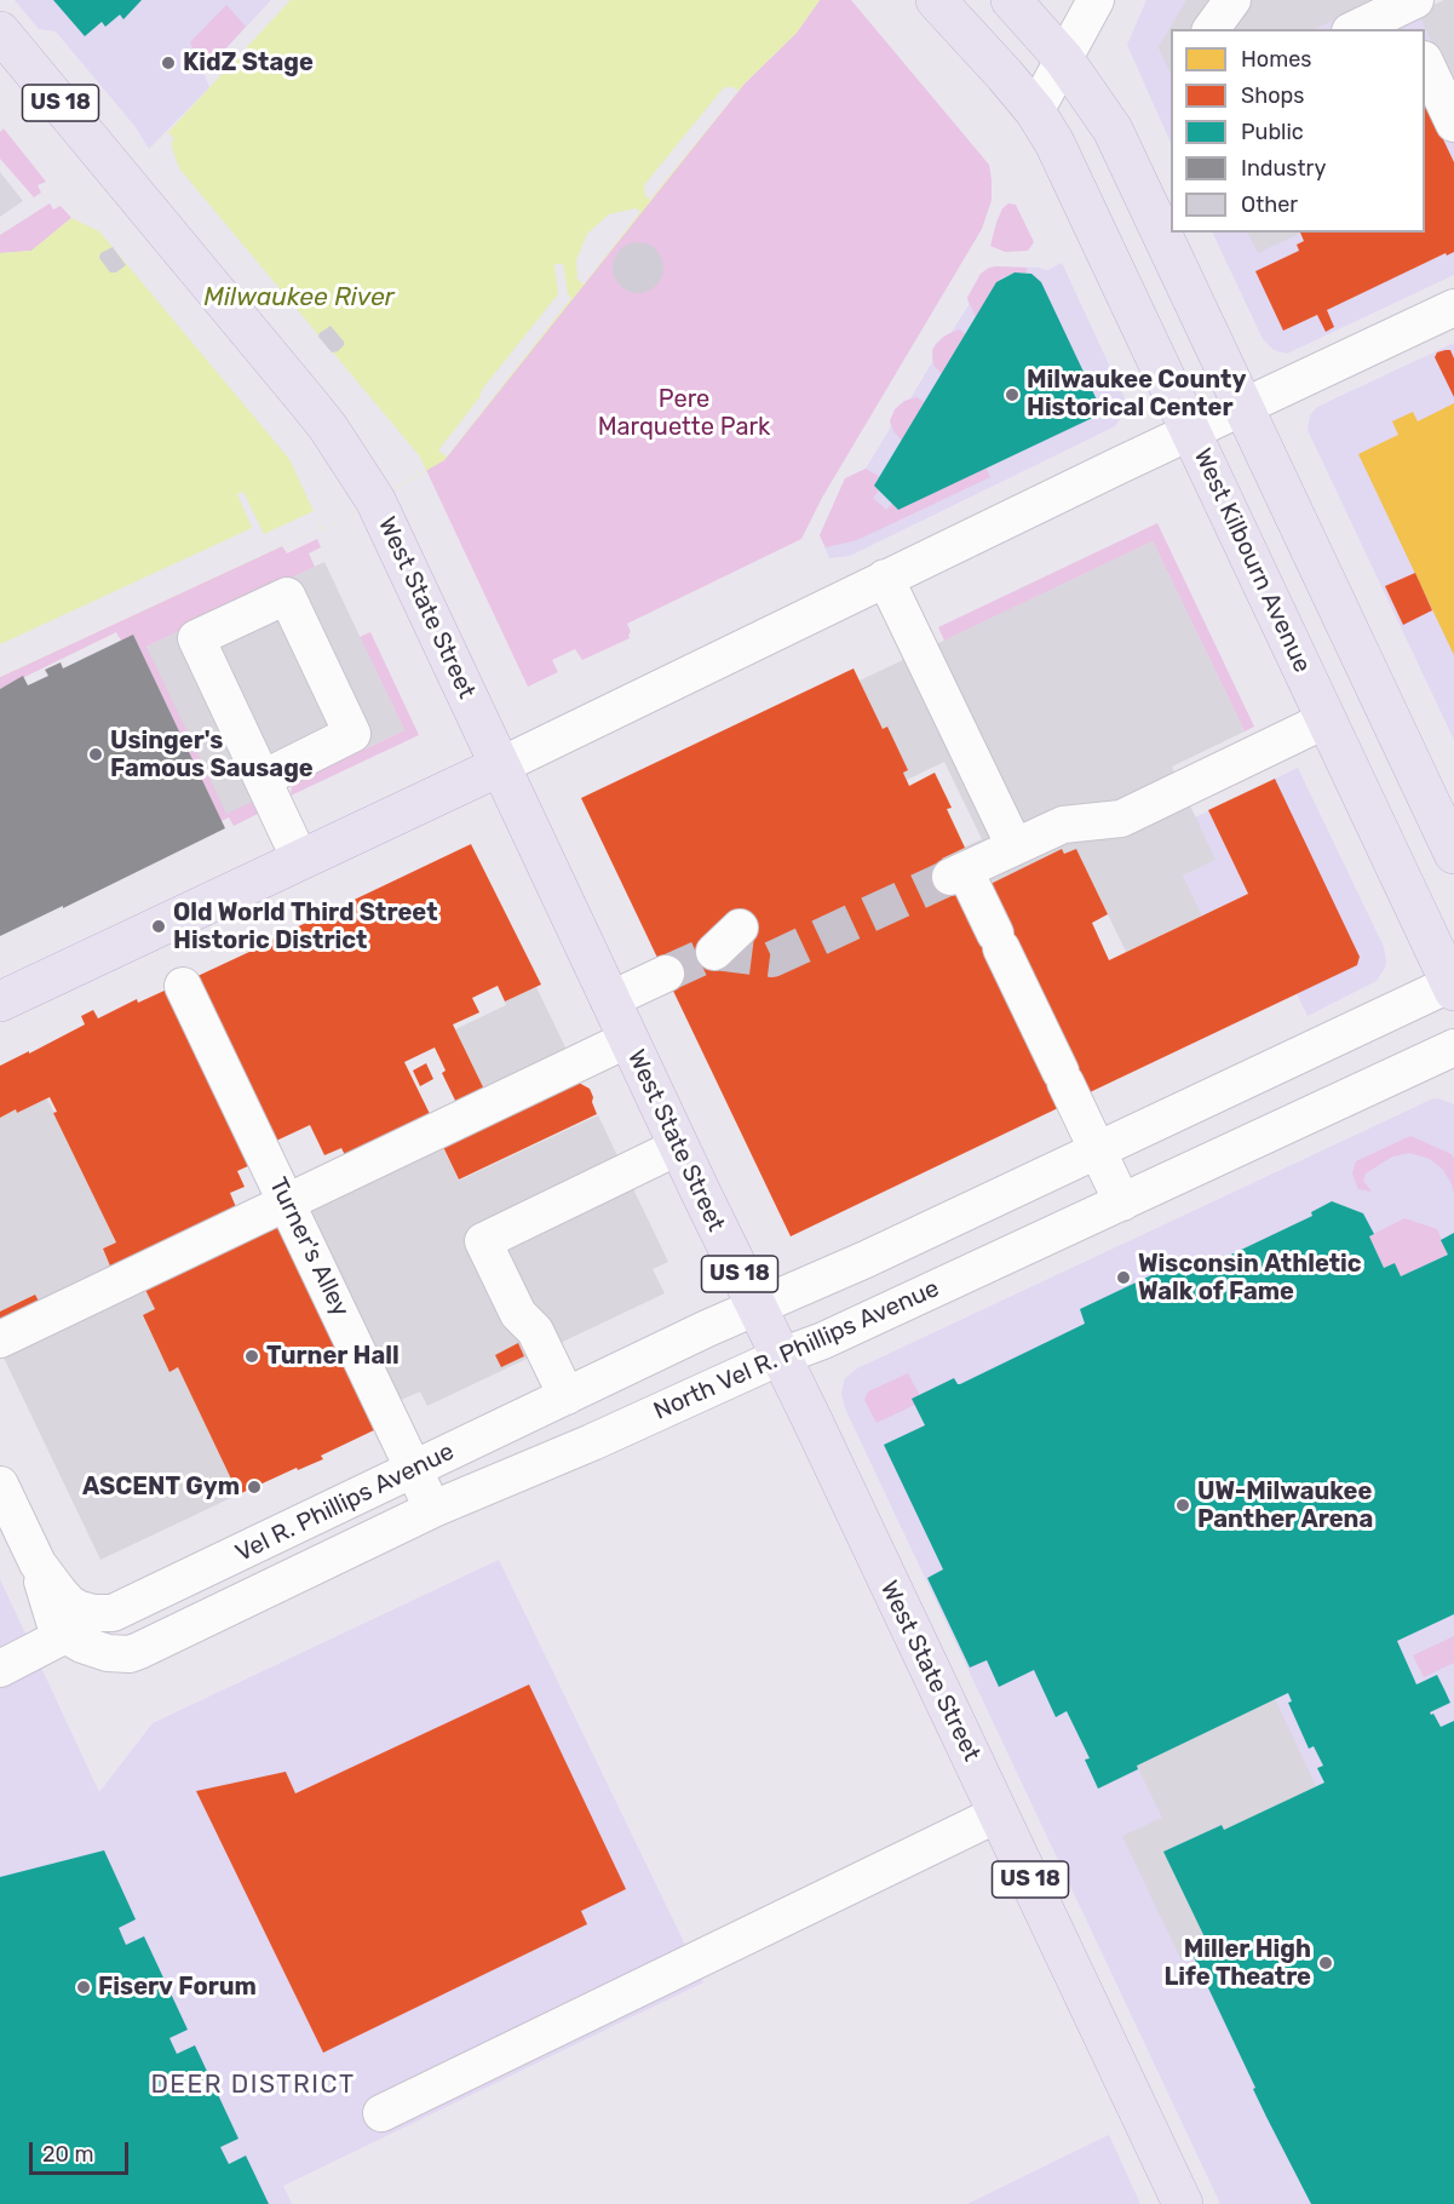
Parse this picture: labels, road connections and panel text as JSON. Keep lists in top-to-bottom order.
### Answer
{
  "streets": {
    "main road": ["US 18", "West Kilbourn Avenue", "West State Street"],
    "street": ["Turner's Alley", "North Vel R. Phillips Avenue", "Vel R. Phillips Avenue"]
  },
  "crossings": [
    ["West State Street", "North Vel R. Phillips Avenue"],
    ["Turner's Alley", "North Vel R. Phillips Avenue"],
    ["Turner's Alley", "Vel R. Phillips Avenue"]
  ],
  "districts": ["DEER DISTRICT"],
  "water": ["Milwaukee River"],
  "parks": ["Pere Marquette Park"],
  "places": [
    "KidZ Stage",
    "Milwaukee County Historical Center",
    "Usinger's Famous Sausage",
    "Old World Third Street Historic District",
    "Wisconsin Athletic Walk of Fame",
    "Turner Hall",
    "ASCENT Gym",
    "UW-Milwaukee Panther Arena",
    "Miller High Life Theatre",
    "Fiserv Forum"
  ],
  "legend": [
    "Homes",
    "Shops",
    "Public",
    "Industry",
    "Other"
  ],
  "scale_bar": "20 m"
}
